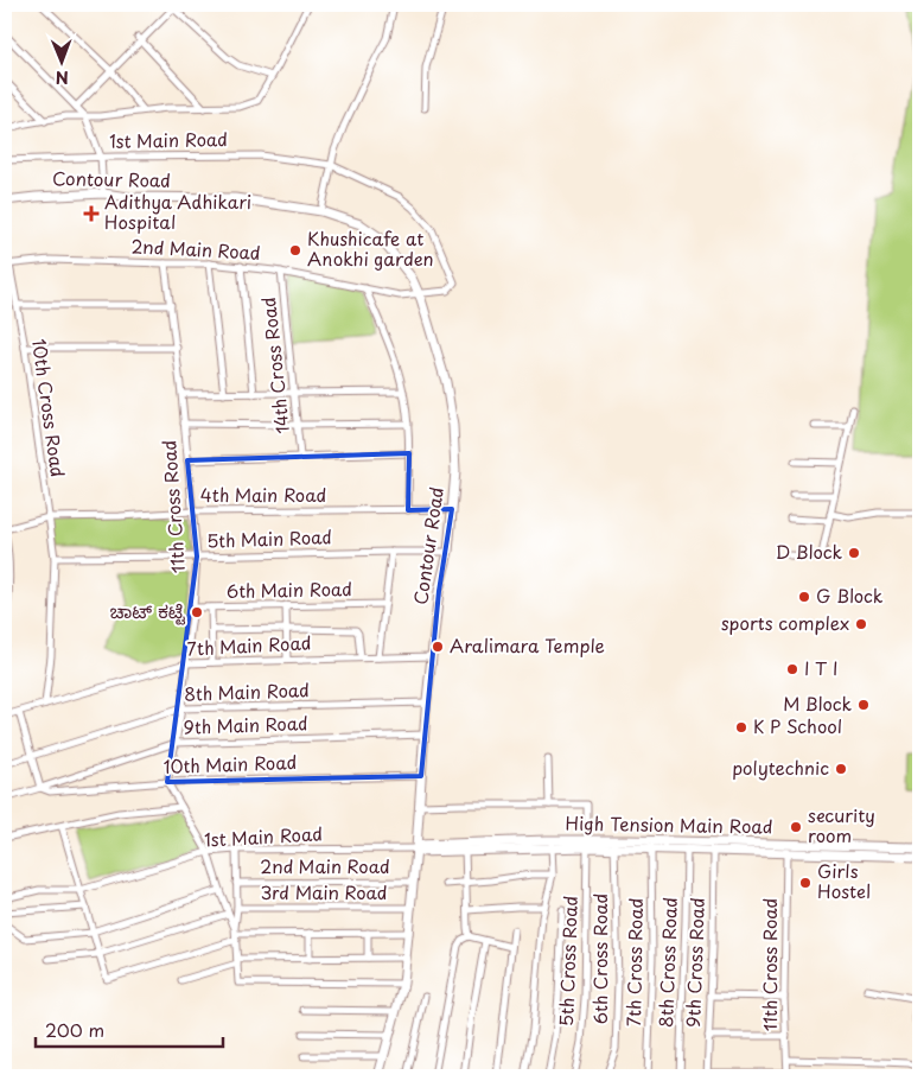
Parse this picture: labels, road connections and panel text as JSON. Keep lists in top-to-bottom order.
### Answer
{
  "streets": {
    "main road": ["Contour Road", "High Tension Main Road"],
    "street": [
      "1st Main Road",
      "2nd Main Road",
      "14th Cross Road",
      "10th Cross Road",
      "4th Main Road",
      "11th Cross Road",
      "5th Main Road",
      "6th Main Road",
      "7th Main Road",
      "8th Main Road",
      "9th Main Road",
      "10th Main Road",
      "3rd Main Road",
      "6th Cross Road",
      "5th Cross Road",
      "7th Cross Road",
      "8th Cross Road",
      "9th Cross Road"
    ]
  },
  "crossings": [
    ["1st Main Road", "Contour Road"],
    ["1st Main Road", "2nd Main Road"],
    ["1st Main Road", "High Tension Main Road"],
    ["Contour Road", "2nd Main Road"],
    ["Contour Road", "4th Main Road"],
    ["Contour Road", "5th Main Road"],
    ["Contour Road", "7th Main Road"],
    ["Contour Road", "8th Main Road"],
    ["Contour Road", "9th Main Road"],
    ["Contour Road", "10th Main Road"],
    ["Contour Road", "High Tension Main Road"],
    ["Contour Road", "3rd Main Road"],
    ["2nd Main Road", "14th Cross Road"],
    ["2nd Main Road", "10th Cross Road"],
    ["2nd Main Road", "11th Cross Road"],
    ["10th Cross Road", "4th Main Road"],
    ["10th Cross Road", "5th Main Road"],
    ["10th Cross Road", "7th Main Road"],
    ["4th Main Road", "11th Cross Road"],
    ["11th Cross Road", "5th Main Road"],
    ["11th Cross Road", "6th Main Road"],
    ["11th Cross Road", "7th Main Road"],
    ["11th Cross Road", "8th Main Road"],
    ["11th Cross Road", "9th Main Road"],
    ["11th Cross Road", "10th Main Road"],
    ["9th Main Road", "10th Main Road"],
    ["High Tension Main Road", "6th Cross Road"],
    ["High Tension Main Road", "5th Cross Road"]
  ],
  "places": {
    "health": ["Adithya Adhikari Hospital"],
    "other": [
      "Khushicafe at Anokhi garden",
      "D Block",
      "G Block",
      "ಚಾಟ್ ಕಟ್ಟೆ",
      "sports complex",
      "Aralimara Temple",
      "I T I",
      "M Block",
      "K P School",
      "polytechnic",
      "security room",
      "Girls Hostel"
    ]
  },
  "scale_bar": "200 m",
  "north": "bottom"
}
